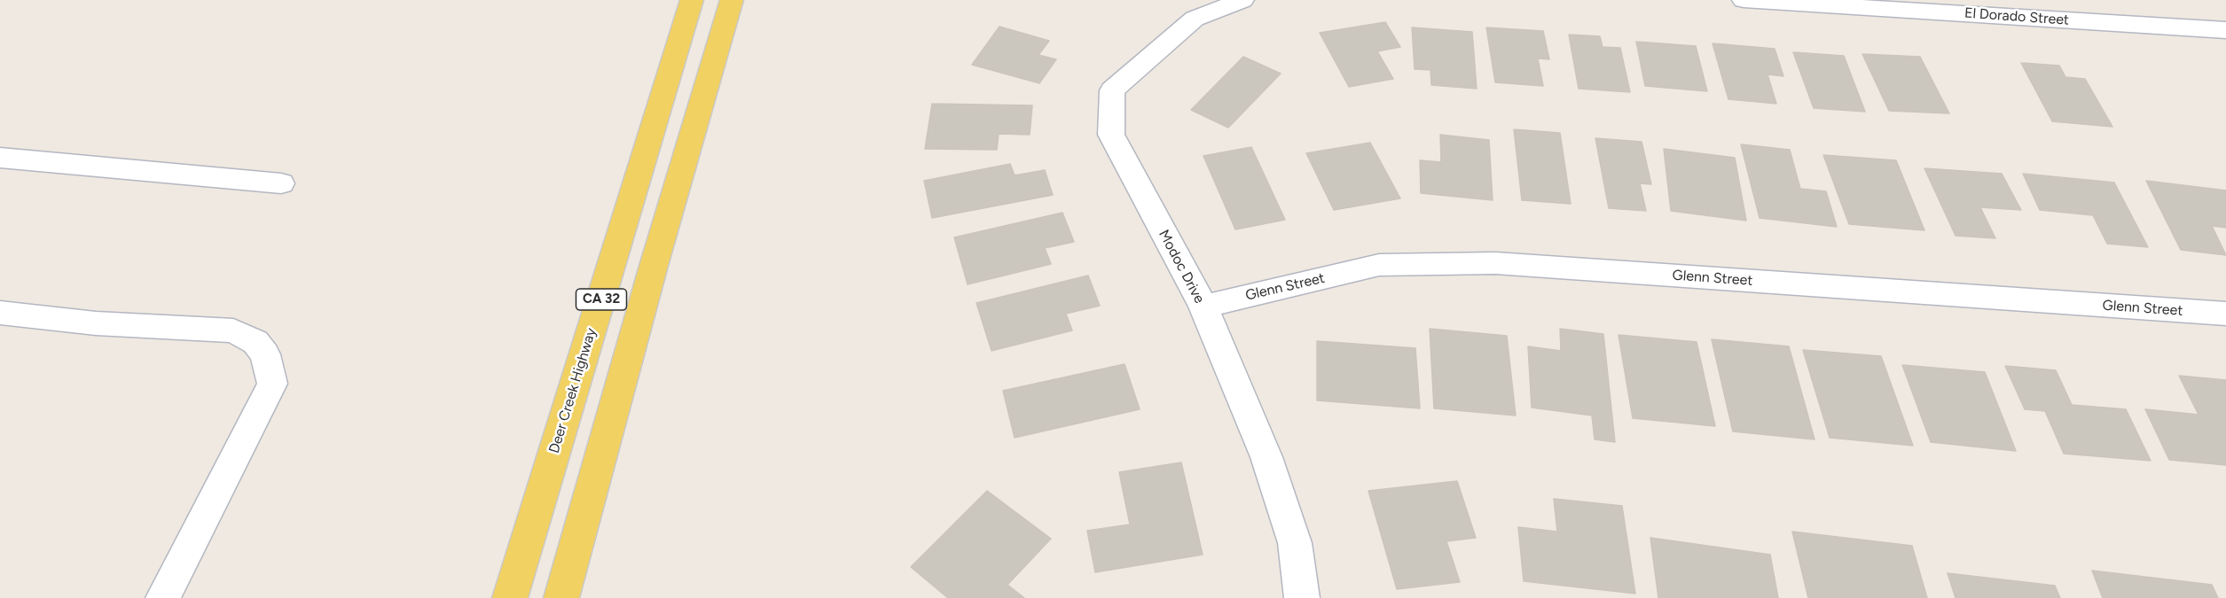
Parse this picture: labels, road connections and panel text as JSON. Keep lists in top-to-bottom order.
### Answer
{
  "streets": {
    "main road": ["CA 32", "Deer Creek Highway"],
    "street": ["El Dorado Street", "Modoc Drive", "Glenn Street"]
  },
  "crossings": [
    ["Modoc Drive", "Glenn Street"]
  ]
}
